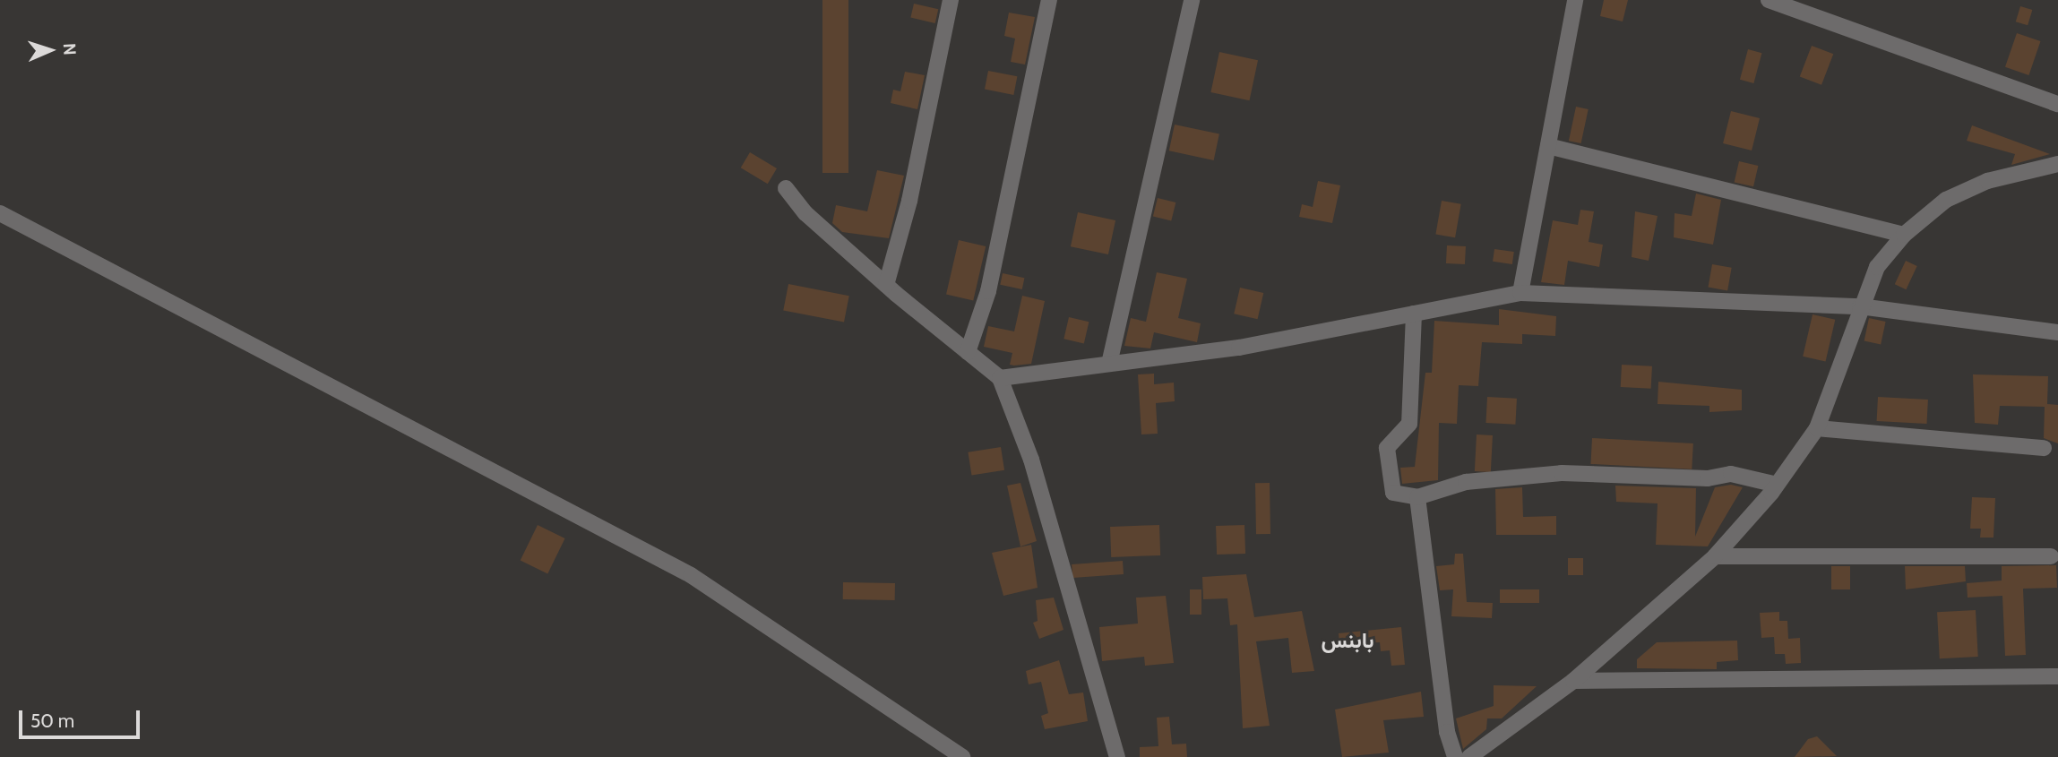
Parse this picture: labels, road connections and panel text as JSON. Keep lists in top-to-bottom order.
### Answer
{
  "districts": ["بابنس"],
  "scale_bar": "50 m",
  "north": "right"
}
